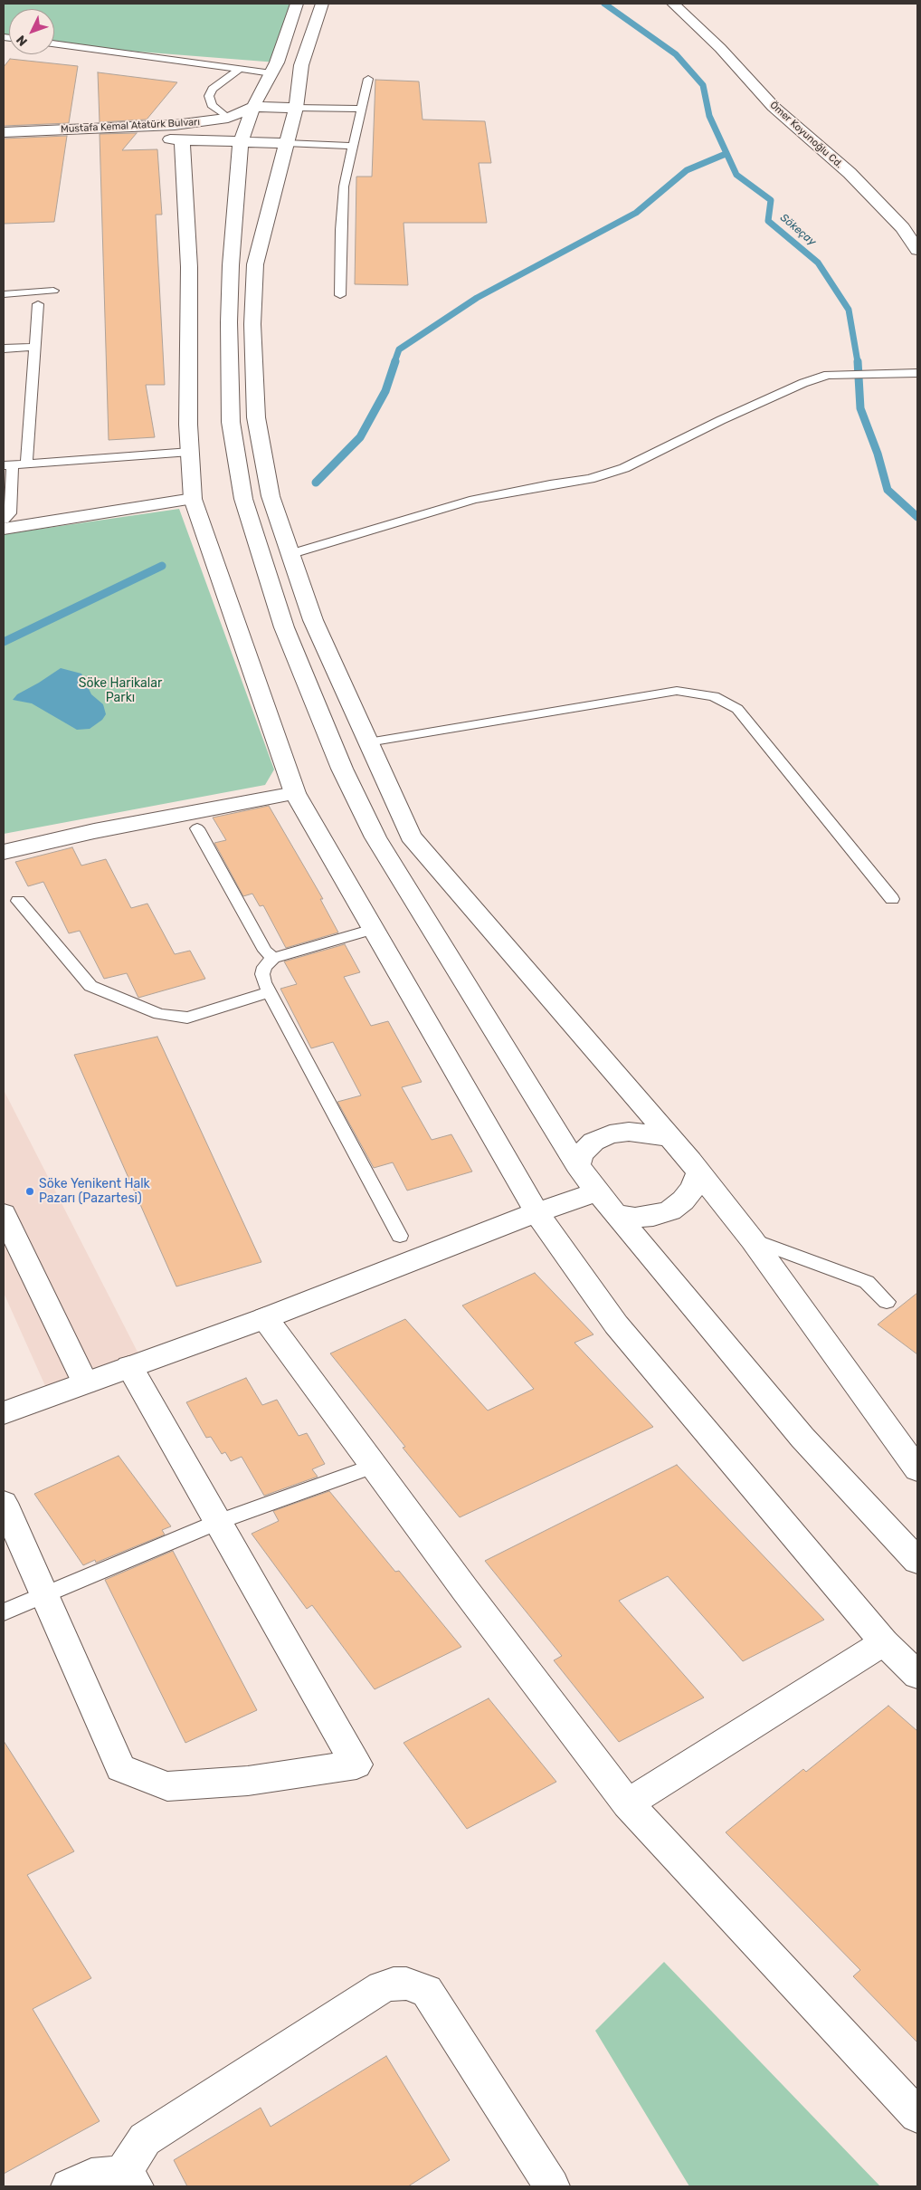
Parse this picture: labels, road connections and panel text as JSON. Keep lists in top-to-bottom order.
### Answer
{
  "streets": {
    "street": ["Mustafa Kemal Atatürk Bulvarı", "Ömer Koyunoğlu Cd."]
  },
  "water": ["Sökeçay"],
  "parks": ["Söke Harikalar Parkı"],
  "places": ["Söke Yenikent Halk Pazarı (Pazartesi)"],
  "north": "bottom left"
}
